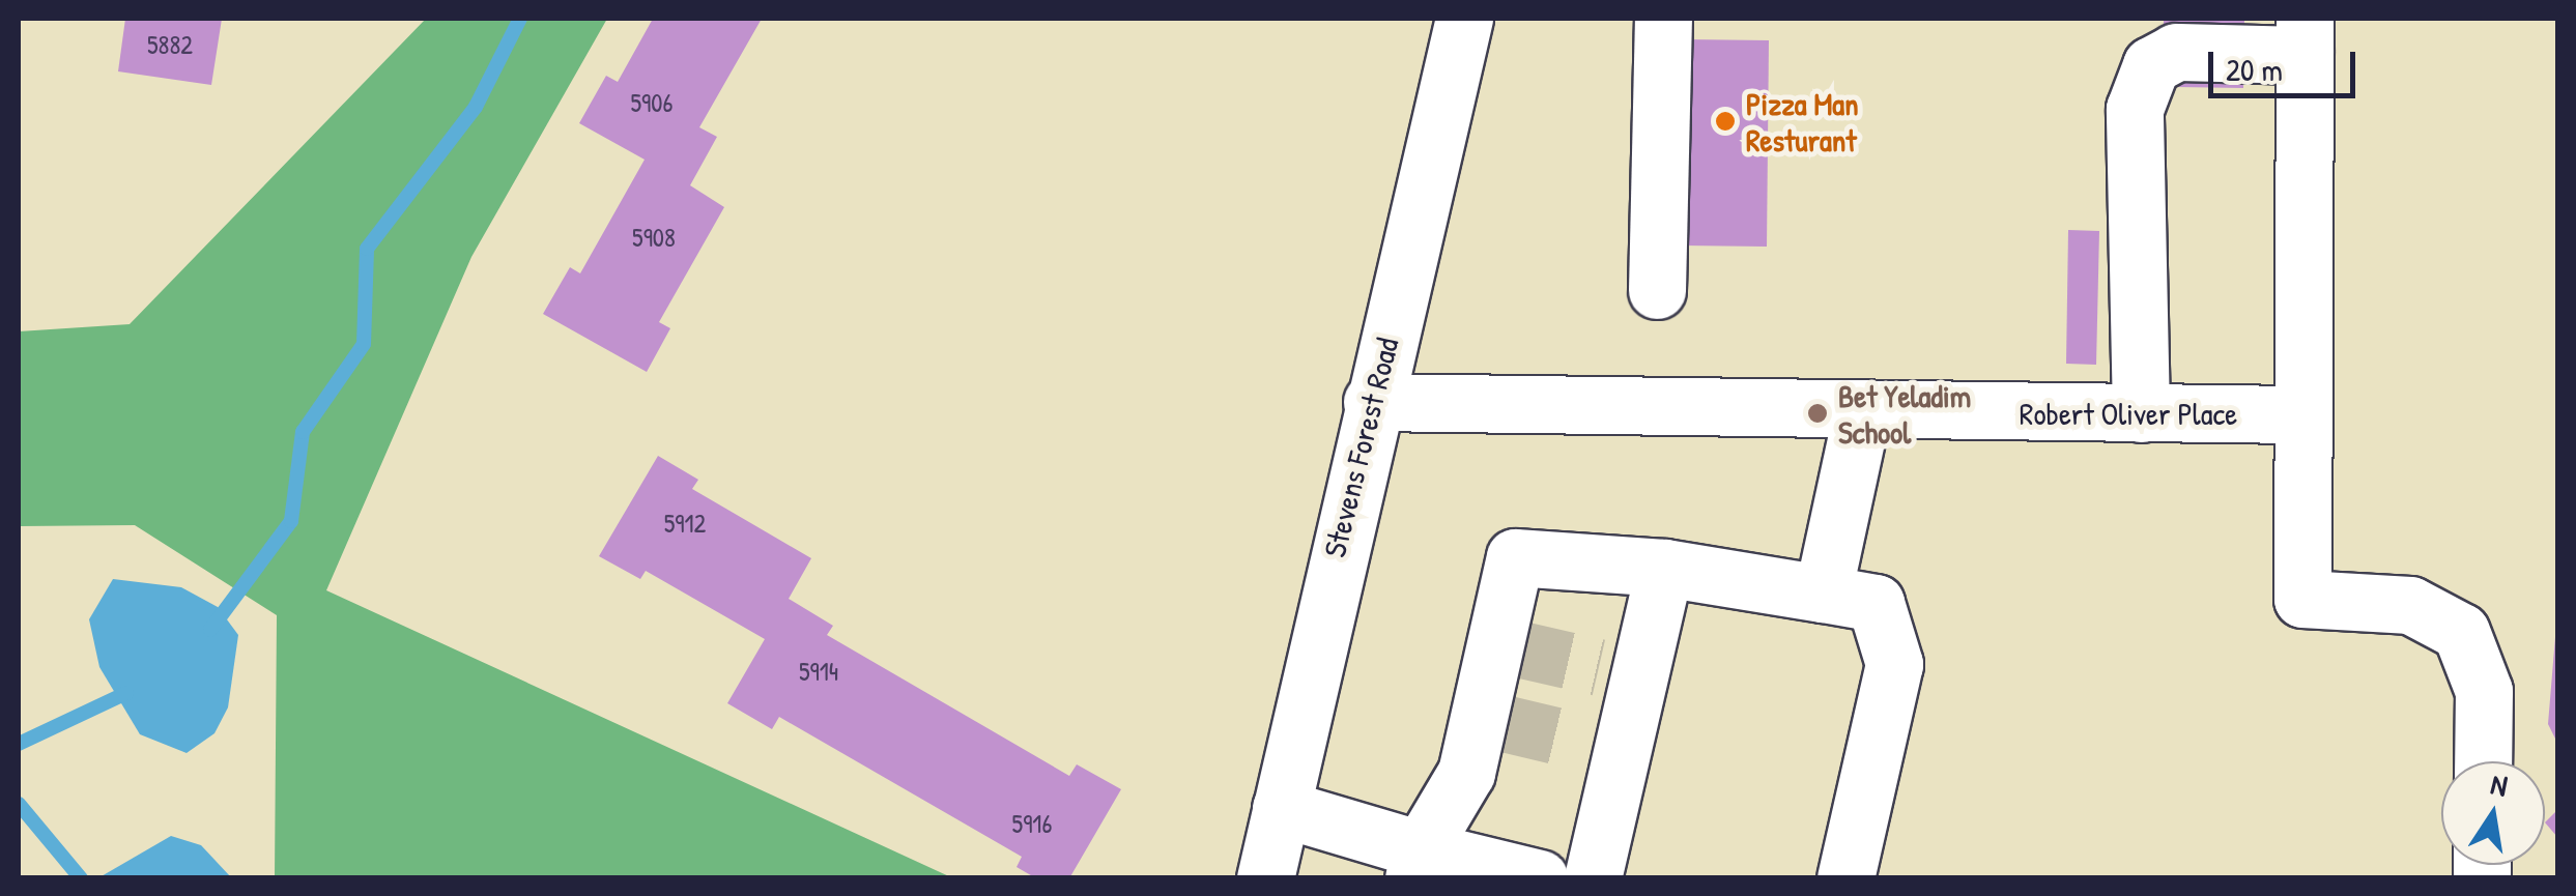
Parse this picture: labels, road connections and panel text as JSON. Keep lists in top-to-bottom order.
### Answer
{
  "streets": {
    "street": ["Robert Oliver Place", "Stevens Forest Road"]
  },
  "crossings": [
    ["Robert Oliver Place", "Stevens Forest Road"]
  ],
  "places": ["Pizza Man Resturant", "Bet Yeladim School"],
  "house_numbers": [
    "5882",
    "5906",
    "5908",
    "5912",
    "5914",
    "5916"
  ],
  "scale_bar": "20 m",
  "north": "top"
}
